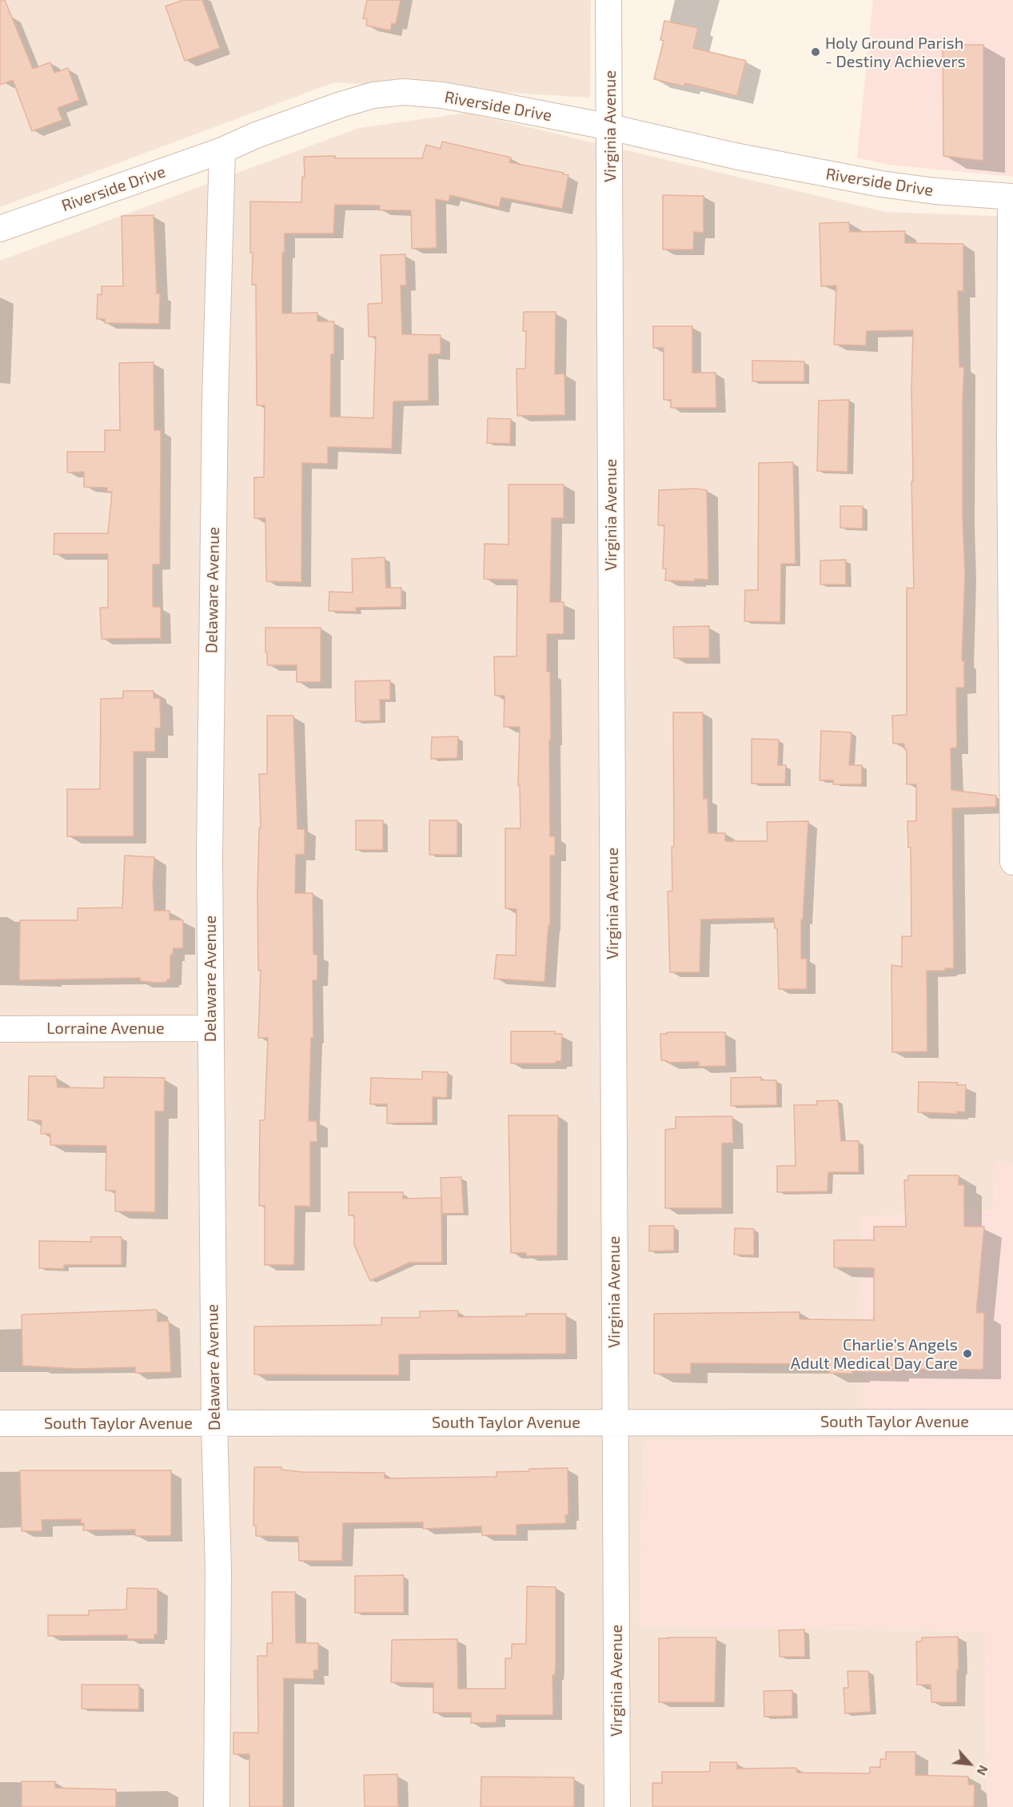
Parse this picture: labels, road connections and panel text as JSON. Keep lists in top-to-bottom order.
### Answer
{
  "streets": {
    "street": [
      "Riverside Drive",
      "Virginia Avenue",
      "Delaware Avenue",
      "Lorraine Avenue",
      "South Taylor Avenue"
    ]
  },
  "crossings": [
    ["Riverside Drive", "Virginia Avenue"],
    ["Riverside Drive", "Delaware Avenue"],
    ["Virginia Avenue", "South Taylor Avenue"],
    ["Delaware Avenue", "Lorraine Avenue"],
    ["Delaware Avenue", "South Taylor Avenue"]
  ],
  "places": ["Holy Ground Parish - Destiny Achievers", "Charlie’s Angels Adult Medical Day Care"],
  "north": "bottom right"
}
